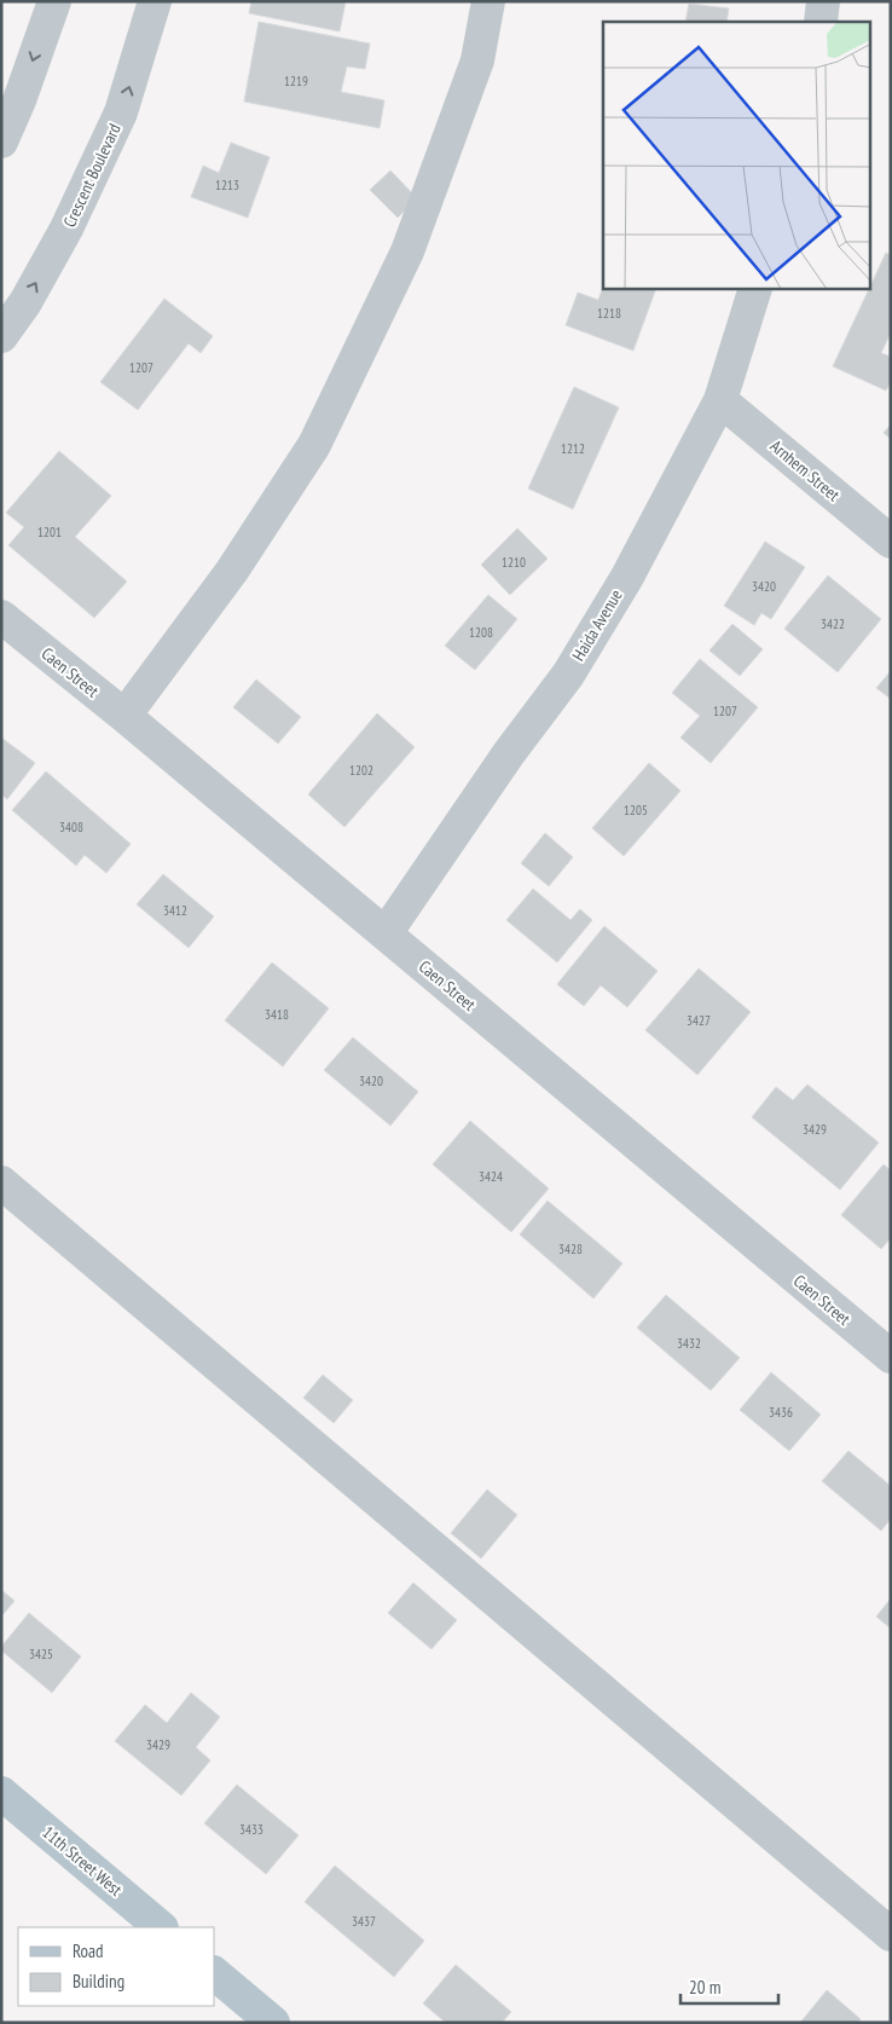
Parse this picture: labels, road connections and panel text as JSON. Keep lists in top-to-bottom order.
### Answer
{
  "streets": {
    "main road": ["11th Street West"],
    "street": [
      "Crescent Boulevard",
      "Arnhem Street",
      "Haida Avenue",
      "Caen Street"
    ]
  },
  "crossings": [
    ["Arnhem Street", "Haida Avenue"],
    ["Haida Avenue", "Caen Street"]
  ],
  "house_numbers": [
    "1219",
    "1213",
    "1218",
    "1207",
    "1212",
    "1201",
    "1210",
    "3420",
    "3422",
    "1208",
    "1207",
    "1202",
    "1205",
    "3408",
    "3412",
    "3418",
    "3427",
    "3420",
    "3429",
    "3424",
    "3428",
    "3432",
    "3436",
    "3425",
    "3429",
    "3433",
    "3437"
  ],
  "legend": ["Road", "Building"],
  "scale_bar": "20 m"
}
